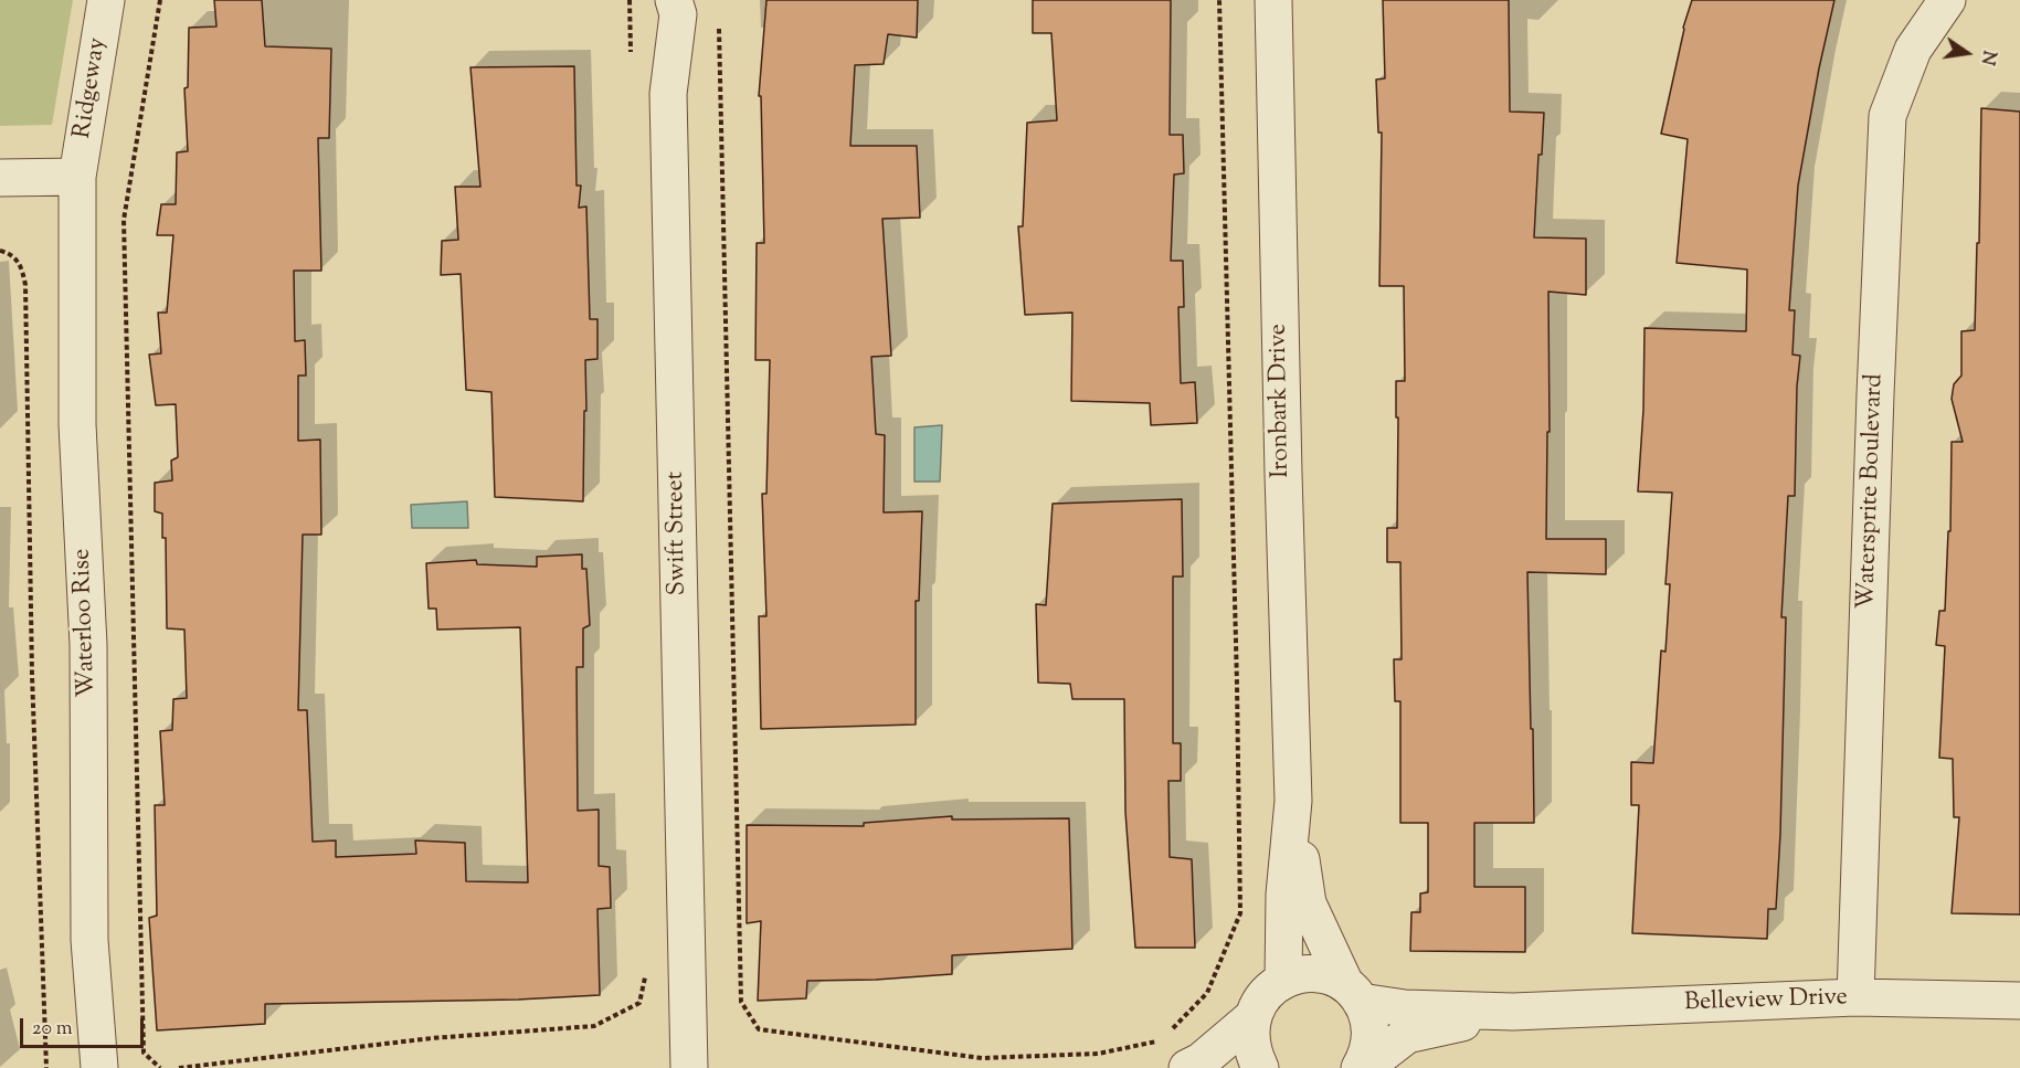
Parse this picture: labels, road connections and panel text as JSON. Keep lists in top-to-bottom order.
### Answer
{
  "streets": {
    "street": [
      "Ridgeway",
      "Ironbark Drive",
      "Watersprite Boulevard",
      "Swift Street",
      "Waterloo Rise",
      "Belleview Drive"
    ]
  },
  "crossings": [
    ["Ridgeway", "Waterloo Rise"],
    ["Ironbark Drive", "Belleview Drive"],
    ["Watersprite Boulevard", "Belleview Drive"]
  ],
  "scale_bar": "20 m",
  "north": "right"
}
